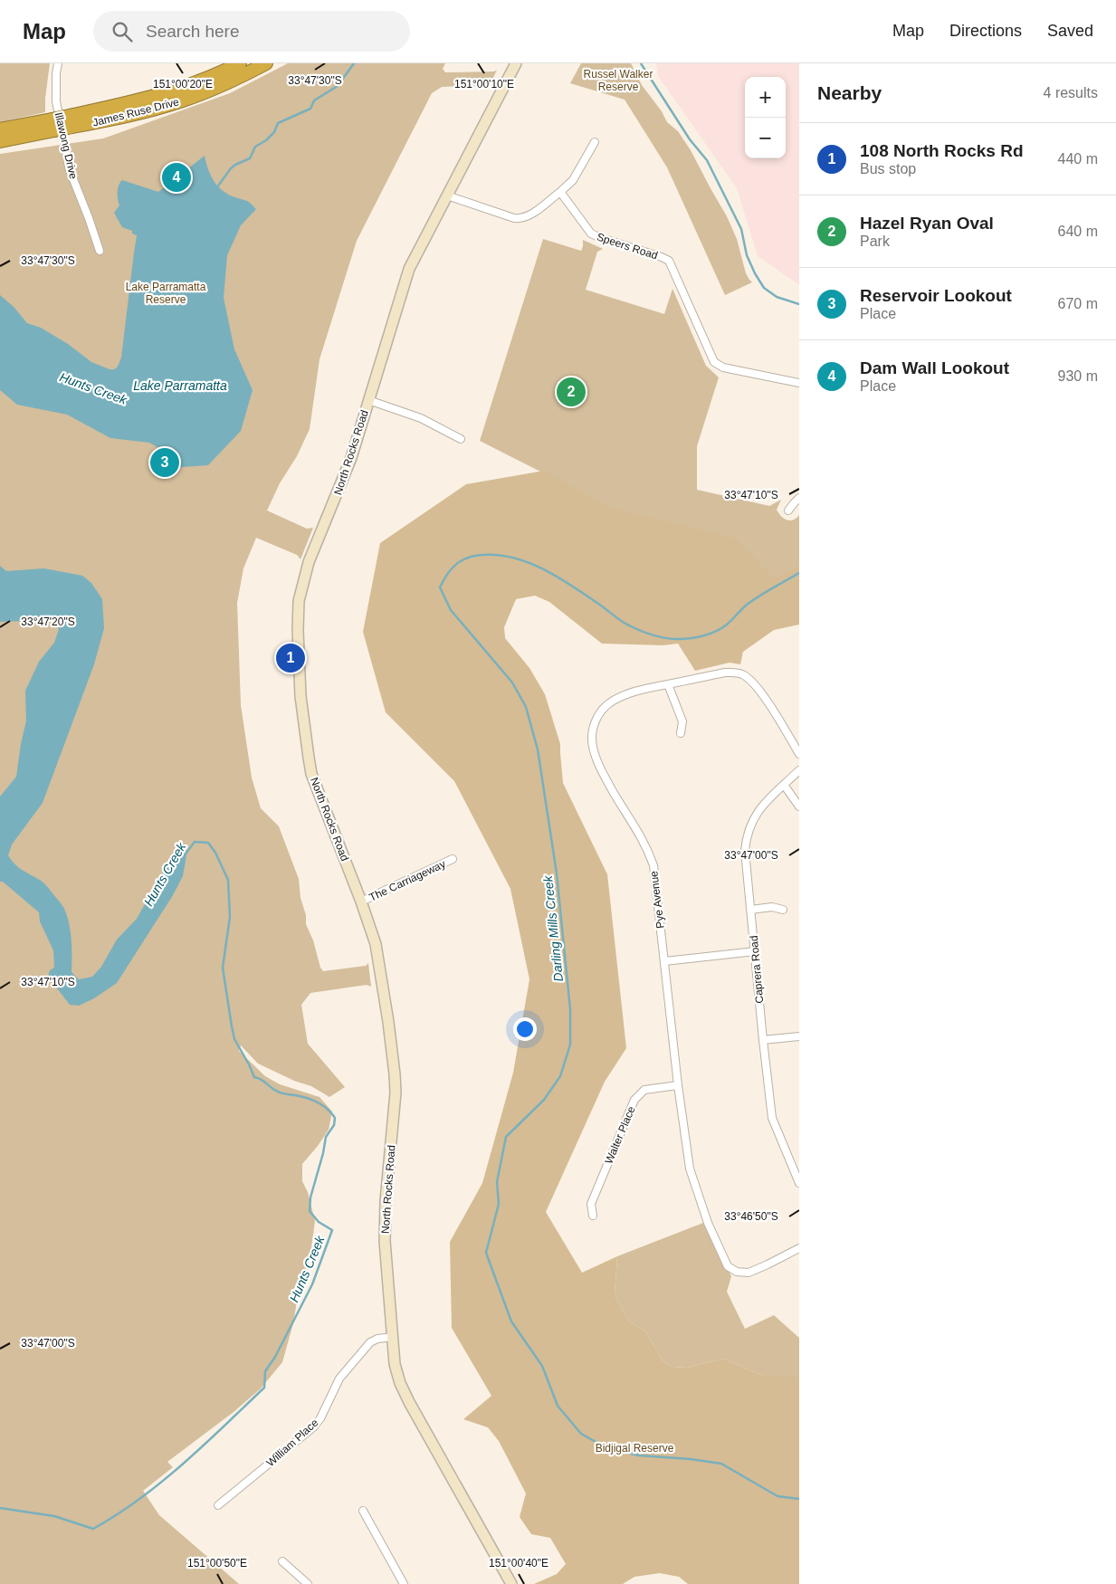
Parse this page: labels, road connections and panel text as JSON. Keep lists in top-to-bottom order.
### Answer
{
  "streets": {
    "highway": ["James Ruse Drive"],
    "main road": ["North Rocks Road"],
    "street": [
      "Illawong Drive",
      "Speers Road",
      "The Carriageway",
      "Pye Avenue",
      "Caprera Road",
      "Walter Place",
      "William Place"
    ]
  },
  "crossings": [
    ["North Rocks Road", "The Carriageway"],
    ["North Rocks Road", "William Place"],
    ["Pye Avenue", "Walter Place"]
  ],
  "water": ["Lake Parramatta", "Hunts Creek", "Darling Mills Creek"],
  "parks": ["Russel Walker Reserve", "Lake Parramatta Reserve", "Bidjigal Reserve"],
  "page": {
    "header": "Map",
    "search": "Search here",
    "nav": ["Map", "Directions", "Saved"],
    "heading": ["Nearby", "4 results"],
    "map_buttons": ["+", "−"],
    "list": [
      {
        "mark": "1",
        "name": "108 North Rocks Rd",
        "note": "Bus stop",
        "value": "440 m"
      },
      {
        "mark": "2",
        "name": "Hazel Ryan Oval",
        "note": "Park",
        "value": "640 m"
      },
      {
        "mark": "3",
        "name": "Reservoir Lookout",
        "note": "Place",
        "value": "670 m"
      },
      {
        "mark": "4",
        "name": "Dam Wall Lookout",
        "note": "Place",
        "value": "930 m"
      }
    ],
    "pins": [
      "4",
      "2",
      "3",
      "1"
    ]
  },
  "coordinates": [
    "33°47'30\"S",
    "151°00'20\"E",
    "151°00'10\"E",
    "33°47'10\"S",
    "33°47'20\"S",
    "33°47'00\"S",
    "33°46'50\"S",
    "151°00'50\"E",
    "151°00'40\"E"
  ]
}
